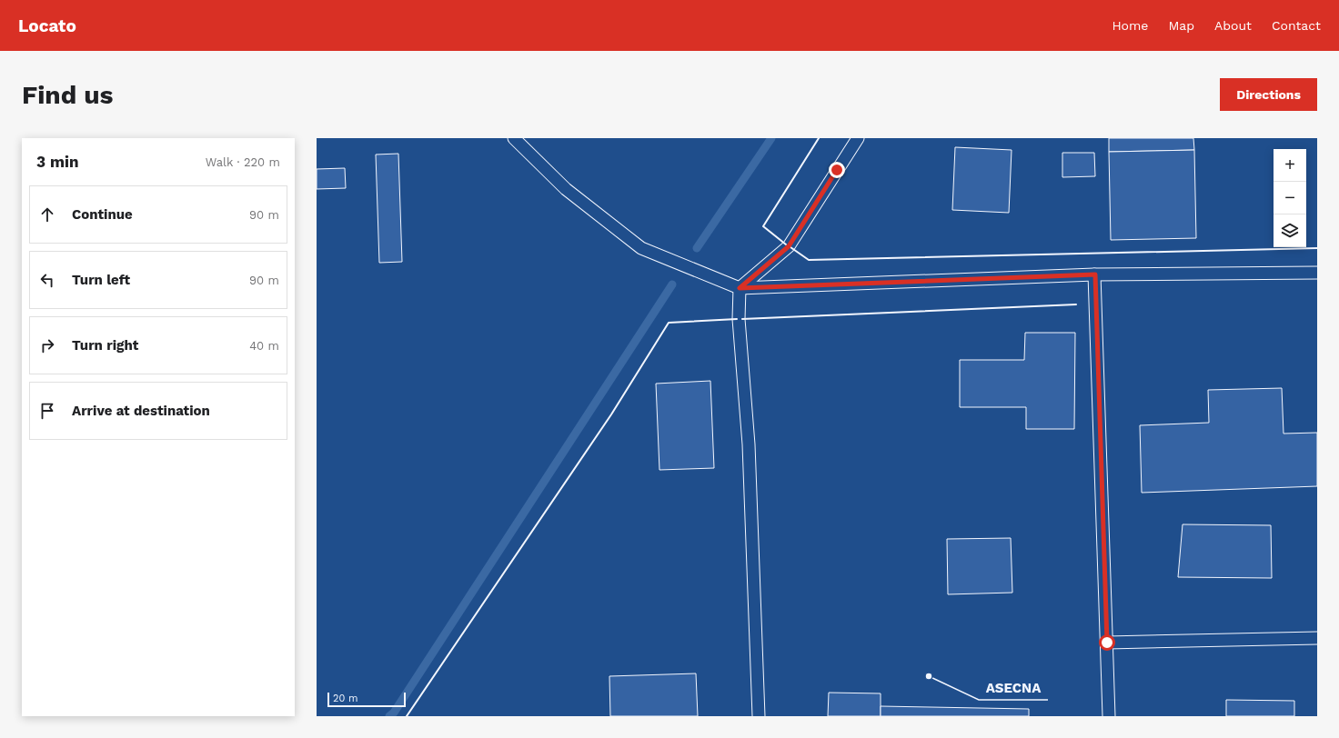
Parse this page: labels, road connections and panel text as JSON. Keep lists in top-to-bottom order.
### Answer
{
  "places": ["ASECNA"],
  "scale_bar": "20 m",
  "page": {
    "header": "Locato",
    "nav": [
      "Home",
      "Map",
      "About",
      "Contact"
    ],
    "buttons": "Directions",
    "title": "Find us",
    "heading": ["3 min", "Walk · 220 m"],
    "map_buttons": ["+", "−"],
    "list": [
      ["Continue", "90 m"],
      ["Turn left", "90 m"],
      ["Turn right", "40 m"],
      "Arrive at destination"
    ],
    "scale": "20 m"
  }
}
